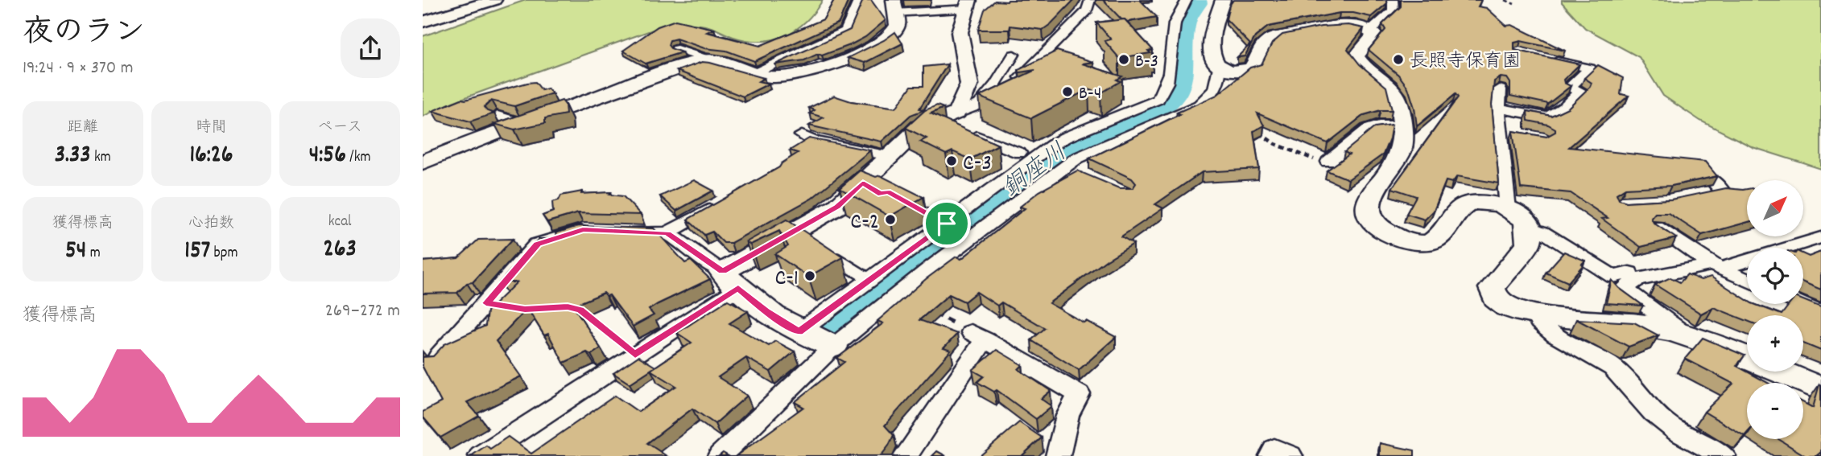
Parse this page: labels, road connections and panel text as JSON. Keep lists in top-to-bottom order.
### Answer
{
  "water": ["銅座川"],
  "places": [
    "B-3",
    "長照寺保育園",
    "B-4",
    "C-3",
    "C-2",
    "C-1"
  ],
  "north": "top right",
  "page": {
    "heading": ["夜のラン", "19:24 · 9 × 370 m"],
    "stats": [
      ["距離", "3.33 km"],
      ["時間", "16:26"],
      ["ペース", "4:56 /km"],
      ["獲得標高", "54 m"],
      ["心拍数", "157 bpm"],
      ["kcal", "263"]
    ],
    "map_buttons": ["+", "−"],
    "chart": ["獲得標高", "269–272 m"]
  }
}
